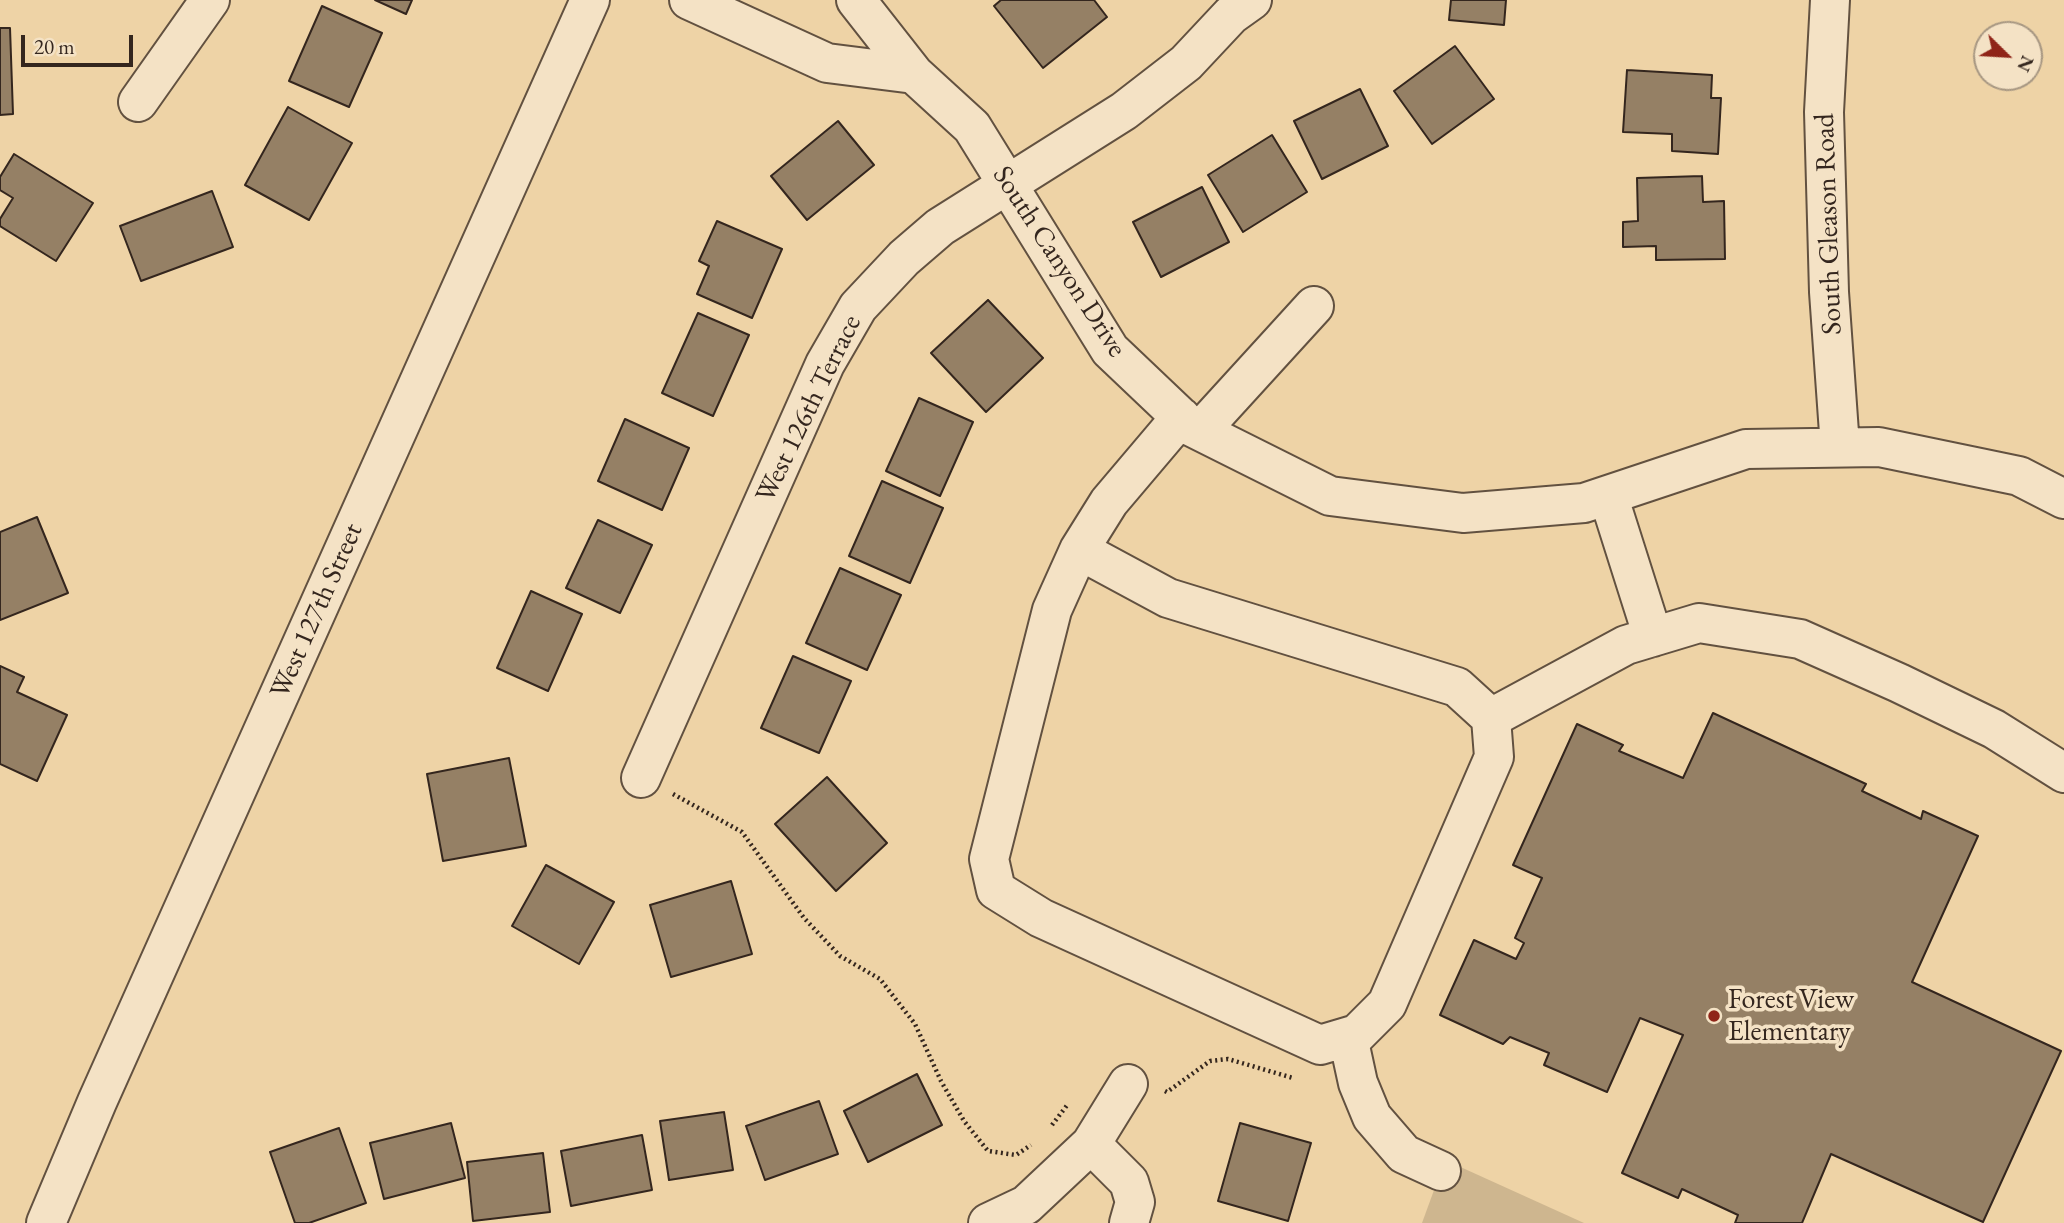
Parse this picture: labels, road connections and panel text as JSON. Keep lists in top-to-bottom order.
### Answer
{
  "streets": {
    "street": [
      "South Gleason Road",
      "South Canyon Drive",
      "West 126th Terrace",
      "West 127th Street"
    ]
  },
  "crossings": [
    ["South Gleason Road", "South Canyon Drive"],
    ["South Canyon Drive", "West 126th Terrace"]
  ],
  "places": ["Forest View Elementary"],
  "scale_bar": "20 m",
  "north": "bottom right"
}
